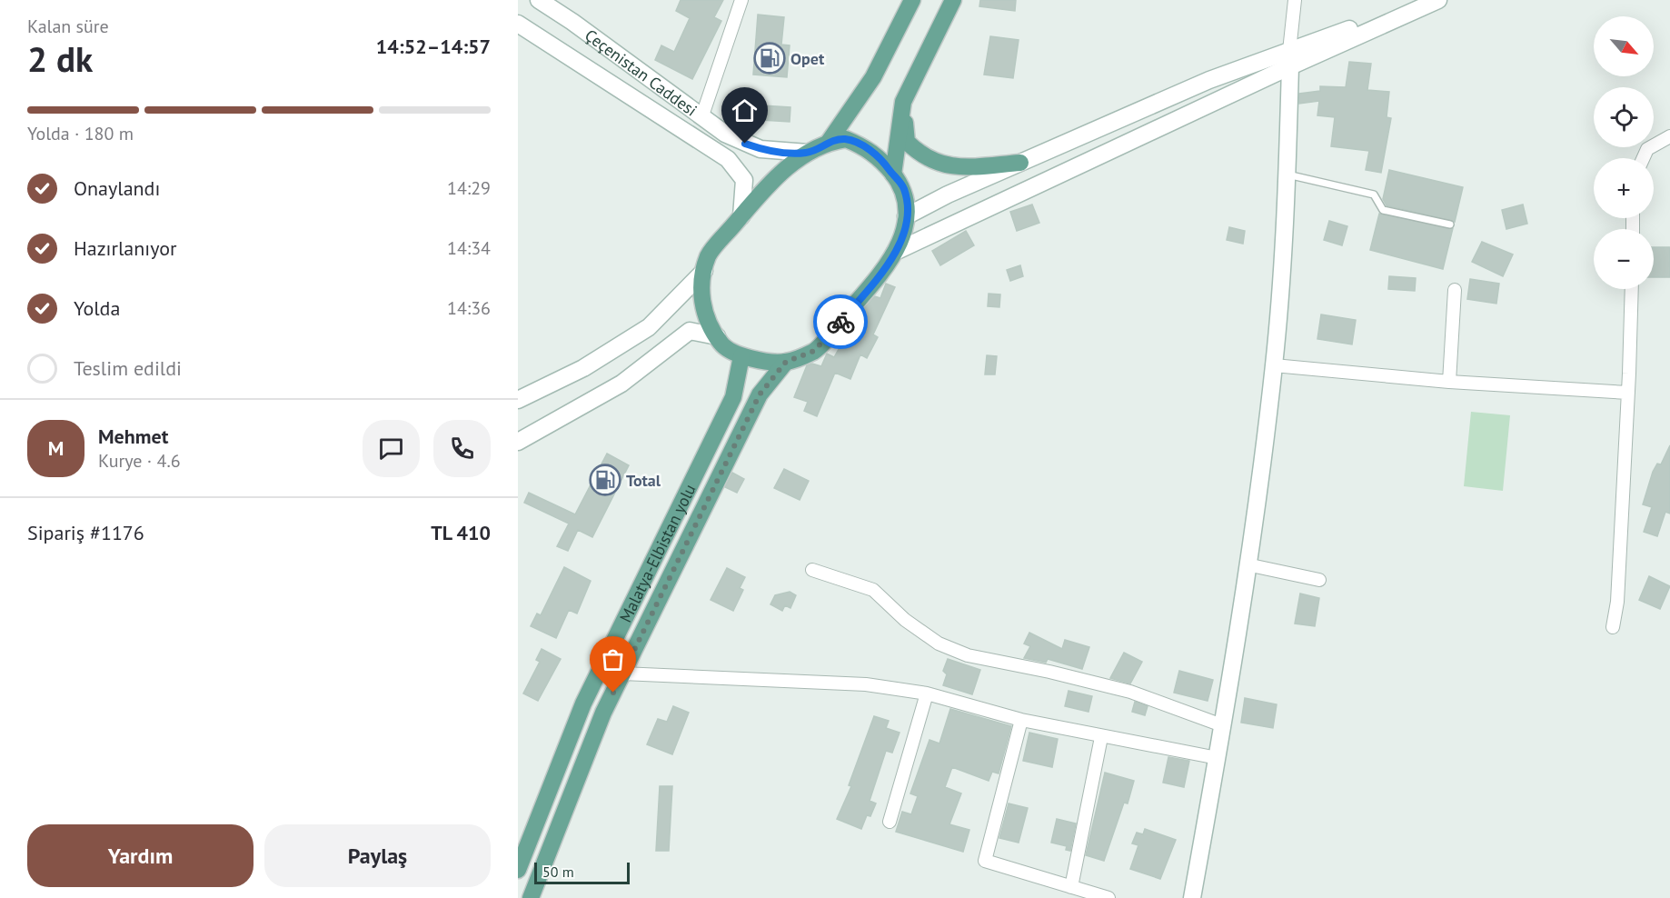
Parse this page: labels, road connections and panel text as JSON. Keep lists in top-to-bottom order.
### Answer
{
  "streets": {
    "main road": ["Çeçenistan Caddesi", "Malatya-Elbistan yolu"]
  },
  "places": {
    "fuel station": ["Opet", "Total"]
  },
  "scale_bar": "50 m",
  "north": "bottom right",
  "page": {
    "heading": ["2 dk", "Kalan süre", "14:52–14:57"],
    "panel": [
      "Mehmet",
      "Kurye · 4.6",
      "Sipariş #1176",
      "TL 410"
    ],
    "map_buttons": ["+", "−"],
    "bar": "Yolda · 180 m",
    "list": [
      ["Onaylandı", "14:29"],
      ["Hazırlanıyor", "14:34"],
      ["Yolda", "14:36"],
      "Teslim edildi"
    ],
    "round": "M",
    "buttons": ["Yardım", "Paylaş"],
    "scale": "50 m"
  }
}
